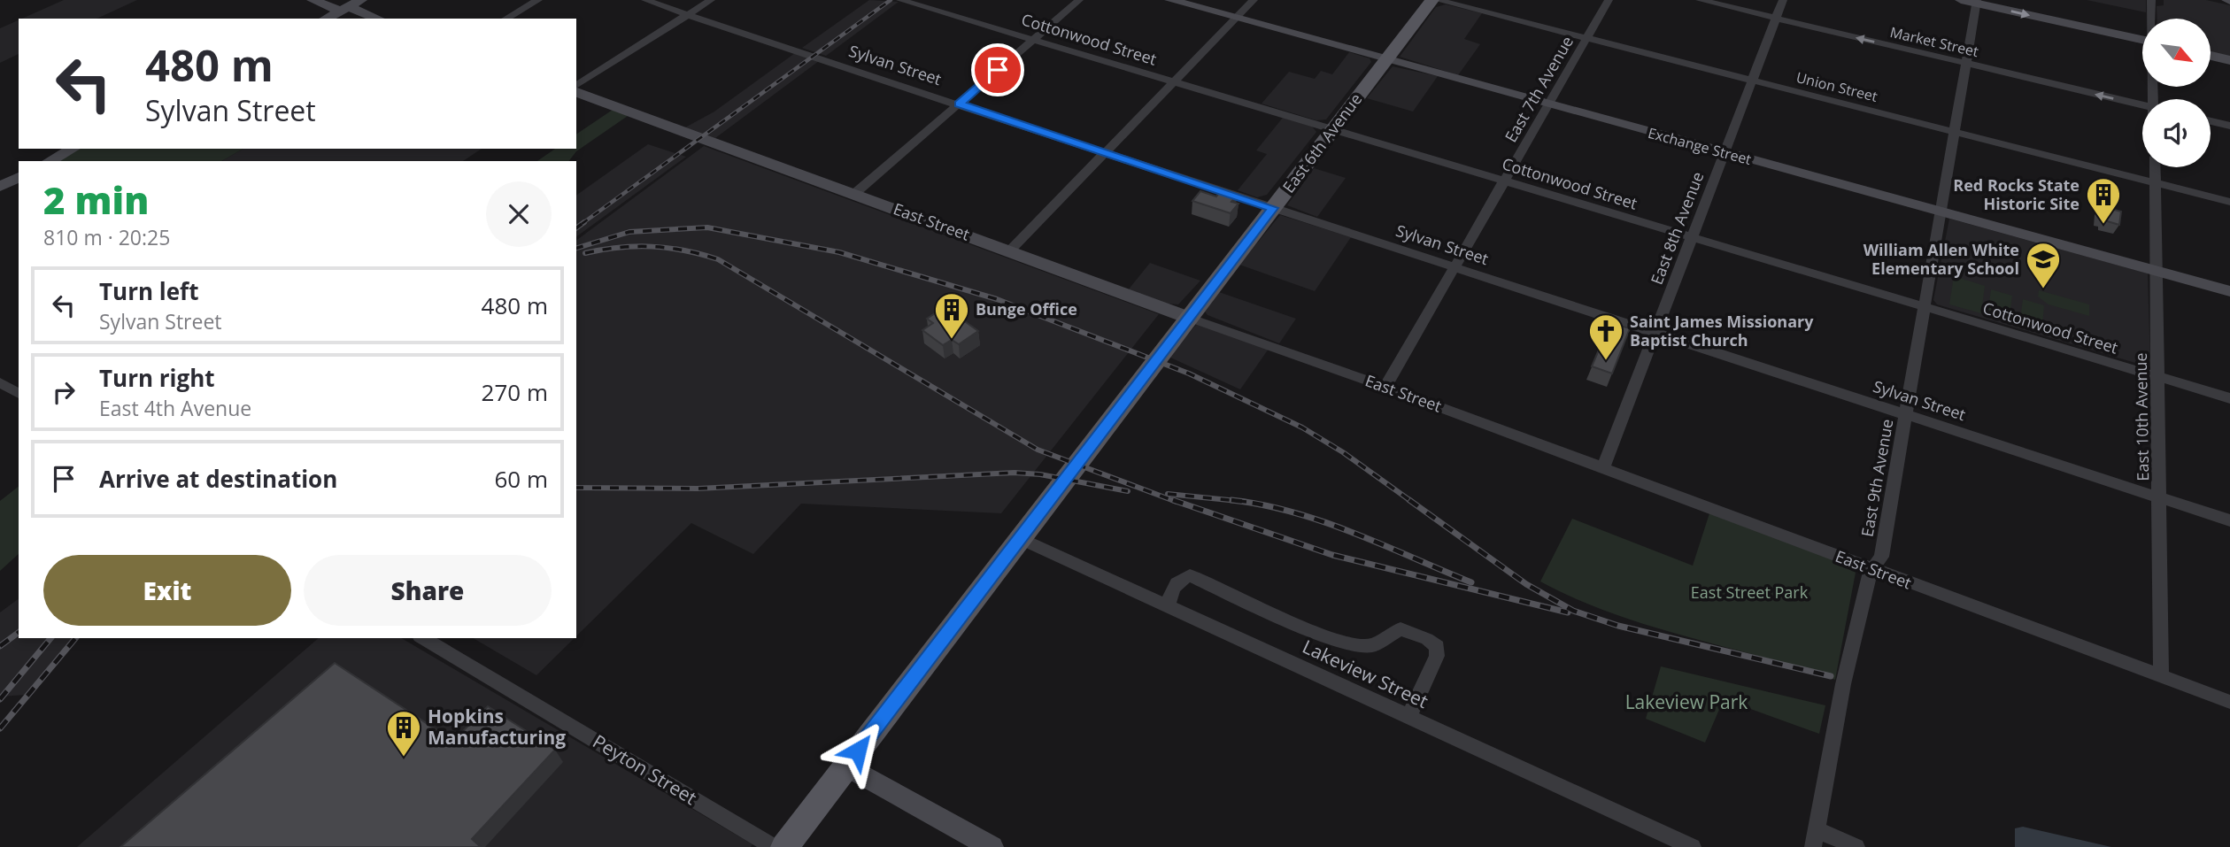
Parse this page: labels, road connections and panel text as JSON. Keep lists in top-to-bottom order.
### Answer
{
  "streets": {
    "main road": ["East 6th Avenue"],
    "street": [
      "Cottonwood Street",
      "Market Street",
      "Sylvan Street",
      "Union Street",
      "East 7th Avenue",
      "Exchange Street",
      "East Street",
      "East 8th Avenue",
      "East 10th Avenue",
      "East 9th Avenue",
      "Lakeview Street",
      "Peyton Street"
    ]
  },
  "crossings": [
    ["Cottonwood Street", "East 7th Avenue"],
    ["Cottonwood Street", "East 6th Avenue"],
    ["Cottonwood Street", "East 8th Avenue"],
    ["Cottonwood Street", "East 10th Avenue"],
    ["Cottonwood Street", "East 9th Avenue"],
    ["Market Street", "East 8th Avenue"],
    ["Market Street", "East 9th Avenue"],
    ["Sylvan Street", "East 7th Avenue"],
    ["Sylvan Street", "East 6th Avenue"],
    ["Sylvan Street", "East 8th Avenue"],
    ["Sylvan Street", "East 10th Avenue"],
    ["Sylvan Street", "East 9th Avenue"],
    ["Union Street", "East 7th Avenue"],
    ["Union Street", "East 8th Avenue"],
    ["Union Street", "East 10th Avenue"],
    ["Union Street", "East 9th Avenue"],
    ["East 7th Avenue", "Exchange Street"],
    ["East 7th Avenue", "East Street"],
    ["East 6th Avenue", "Exchange Street"],
    ["East 6th Avenue", "East Street"],
    ["East 6th Avenue", "Lakeview Street"],
    ["Exchange Street", "East 8th Avenue"],
    ["Exchange Street", "East 10th Avenue"],
    ["Exchange Street", "East 9th Avenue"],
    ["East Street", "East 8th Avenue"],
    ["East Street", "East 10th Avenue"],
    ["East Street", "East 9th Avenue"]
  ],
  "parks": ["East Street Park", "Lakeview Park"],
  "places": {
    "building": ["Red Rocks State Historic Site", "Bunge Office", "Hopkins Manufacturing"],
    "school or university": ["William Allen White Elementary School"],
    "church": ["Saint James Missionary Baptist Church"]
  },
  "north": "bottom right",
  "page": {
    "turn": ["480 m", "Sylvan Street"],
    "heading": ["2 min", "810 m · 20:25"],
    "list": [
      {
        "name": "Turn left",
        "note": "Sylvan Street",
        "value": "480 m"
      },
      {
        "name": "Turn right",
        "note": "East 4th Avenue",
        "value": "270 m"
      },
      {
        "name": "Arrive at destination",
        "value": "60 m"
      }
    ],
    "buttons": ["Exit", "Share"]
  }
}
